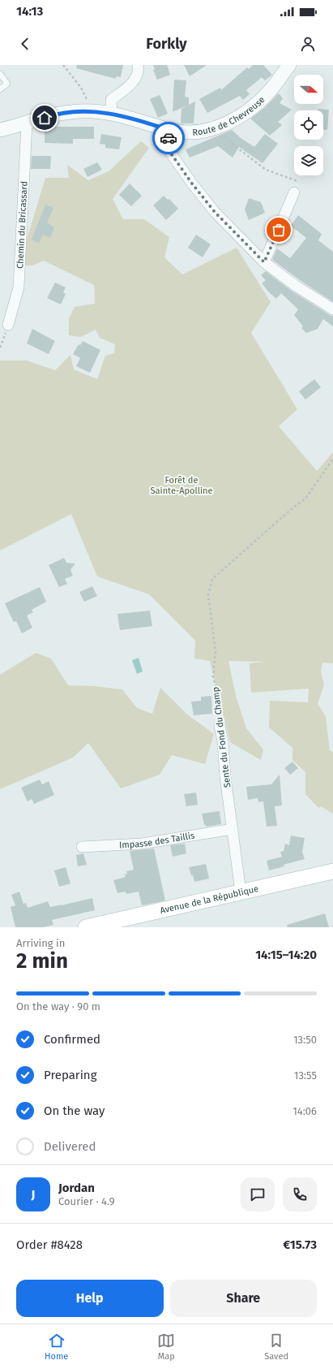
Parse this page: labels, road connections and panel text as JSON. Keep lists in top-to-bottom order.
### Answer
{
  "streets": {
    "main road": ["Avenue de la République"],
    "street": [
      "Route de Chevreuse",
      "Chemin du Bricassard",
      "Sente du Fond du Champ",
      "Impasse des Taillis"
    ]
  },
  "crossings": [
    ["Route de Chevreuse", "Chemin du Bricassard"],
    ["Sente du Fond du Champ", "Impasse des Taillis"],
    ["Sente du Fond du Champ", "Avenue de la République"]
  ],
  "parks": ["Forêt de Sainte-Apolline"],
  "north": "right",
  "page": {
    "status": "14:13",
    "header": "Forkly",
    "heading": ["2 min", "Arriving in", "14:15–14:20"],
    "panel": [
      "Jordan",
      "Courier · 4.9",
      "Order #8428",
      "€15.73"
    ],
    "bar": "On the way · 90 m",
    "list": [
      ["Confirmed", "13:50"],
      ["Preparing", "13:55"],
      ["On the way", "14:06"],
      "Delivered"
    ],
    "round": "J",
    "buttons": ["Help", "Share"],
    "tabs": ["Home", "Map", "Saved"]
  }
}
